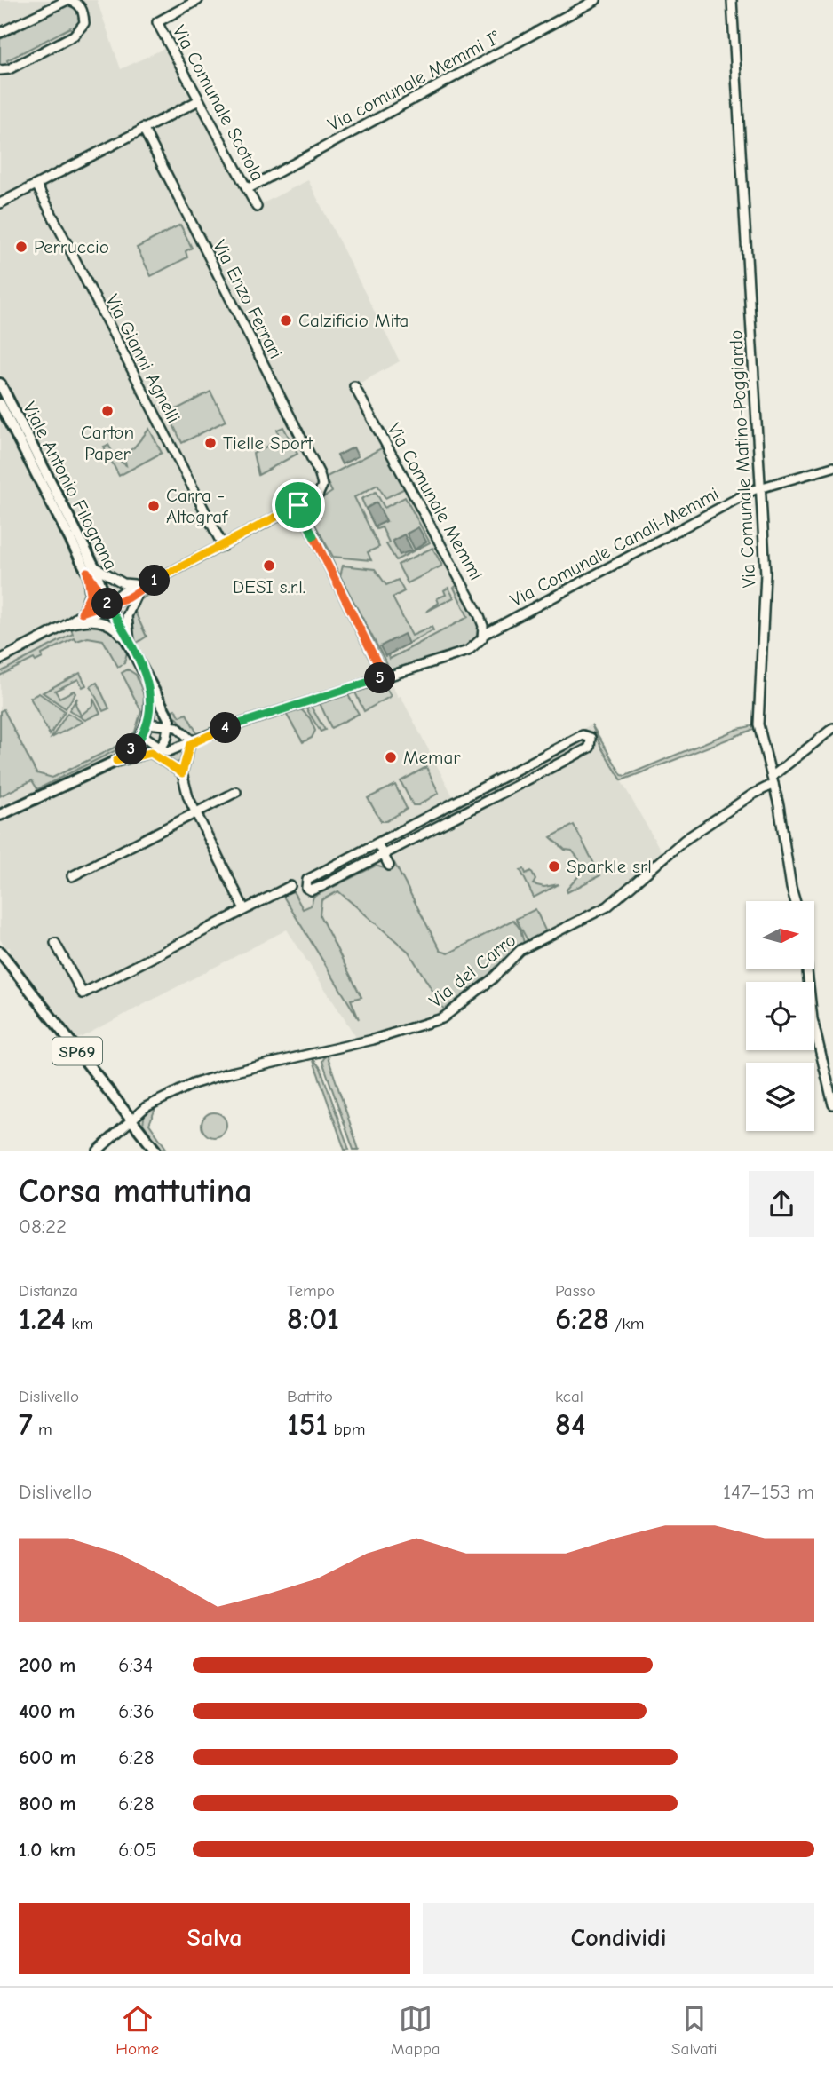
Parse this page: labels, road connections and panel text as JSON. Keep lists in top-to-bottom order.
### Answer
{
  "streets": {
    "main road": ["Viale Antonio Filograna", "SP69"],
    "street": [
      "Via comunale Memmi I°",
      "Via Comunale Scotola",
      "Via Enzo Ferrari",
      "Via Gianni Agnelli",
      "Via Comunale Matino-Poggiardo",
      "Via Comunale Memmi",
      "Via Comunale Canali-Memmi",
      "Via del Carro"
    ]
  },
  "crossings": [
    ["Via comunale Memmi I°", "Via Comunale Scotola"],
    ["Via Comunale Matino-Poggiardo", "Via Comunale Canali-Memmi"],
    ["Via Comunale Matino-Poggiardo", "Via del Carro"],
    ["Via Comunale Memmi", "Via Comunale Canali-Memmi"],
    ["Via del Carro", "SP69"]
  ],
  "places": [
    "Perruccio",
    "Calzificio Mita",
    "Carton Paper",
    "Tielle Sport",
    "Carra - Altograf",
    "DESI s.r.l.",
    "Memar",
    "Sparkle srl"
  ],
  "north": "right",
  "page": {
    "pins": [
      "1",
      "2",
      "5",
      "4",
      "3"
    ],
    "heading": ["Corsa mattutina", "08:22"],
    "stats": [
      ["Distanza", "1.24 km"],
      ["Tempo", "8:01"],
      ["Passo", "6:28 /km"],
      ["Dislivello", "7 m"],
      ["Battito", "151 bpm"],
      ["kcal", "84"]
    ],
    "chart": ["Dislivello", "147–153 m"],
    "list": [
      {
        "name": "200 m",
        "note": "6:34"
      },
      {
        "name": "400 m",
        "note": "6:36"
      },
      {
        "name": "600 m",
        "note": "6:28"
      },
      {
        "name": "800 m",
        "note": "6:28"
      },
      {
        "name": "1.0 km",
        "note": "6:05"
      }
    ],
    "buttons": ["Salva", "Condividi"],
    "tabs": ["Home", "Mappa", "Salvati"]
  }
}
